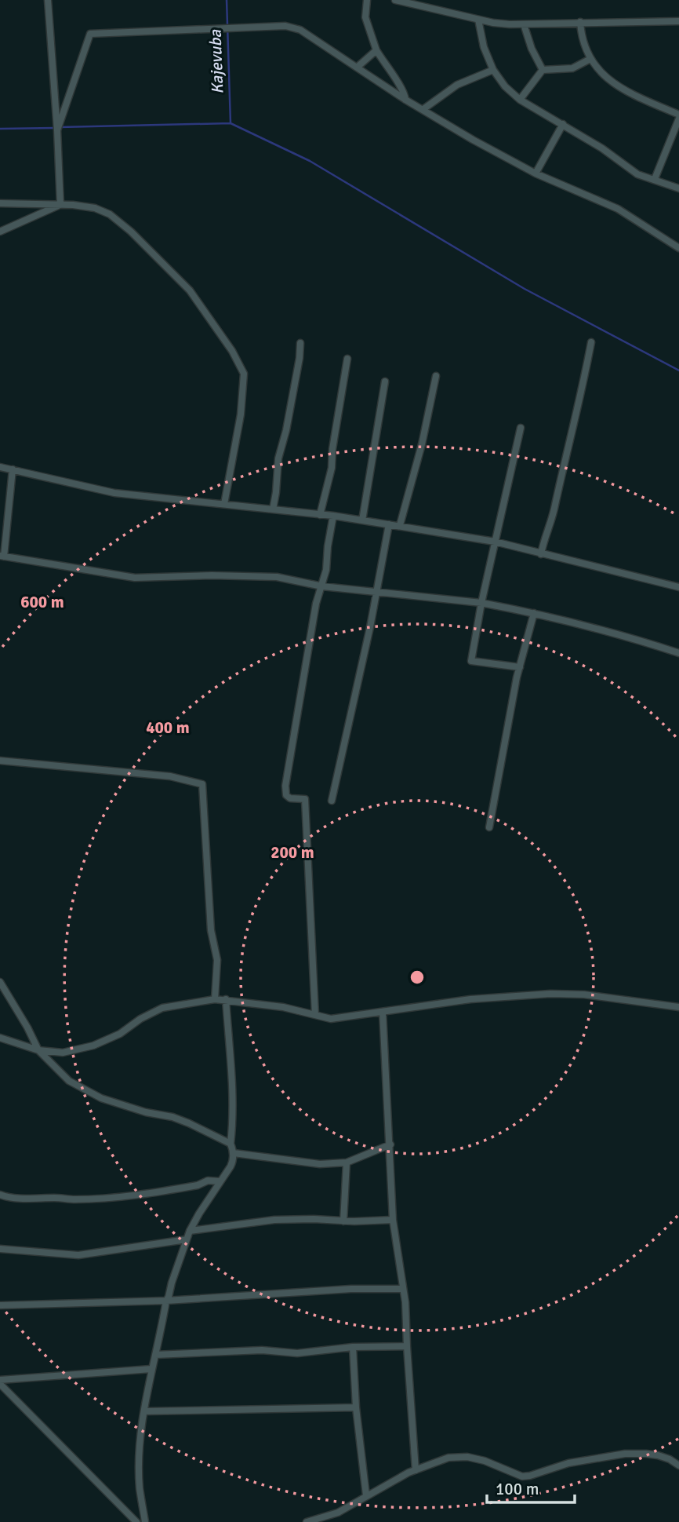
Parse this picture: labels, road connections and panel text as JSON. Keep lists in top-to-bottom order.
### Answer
{
  "water": ["Kajevuba"],
  "scale_bar": "100 m",
  "rings": ["600 m", "400 m", "200 m"]
}
